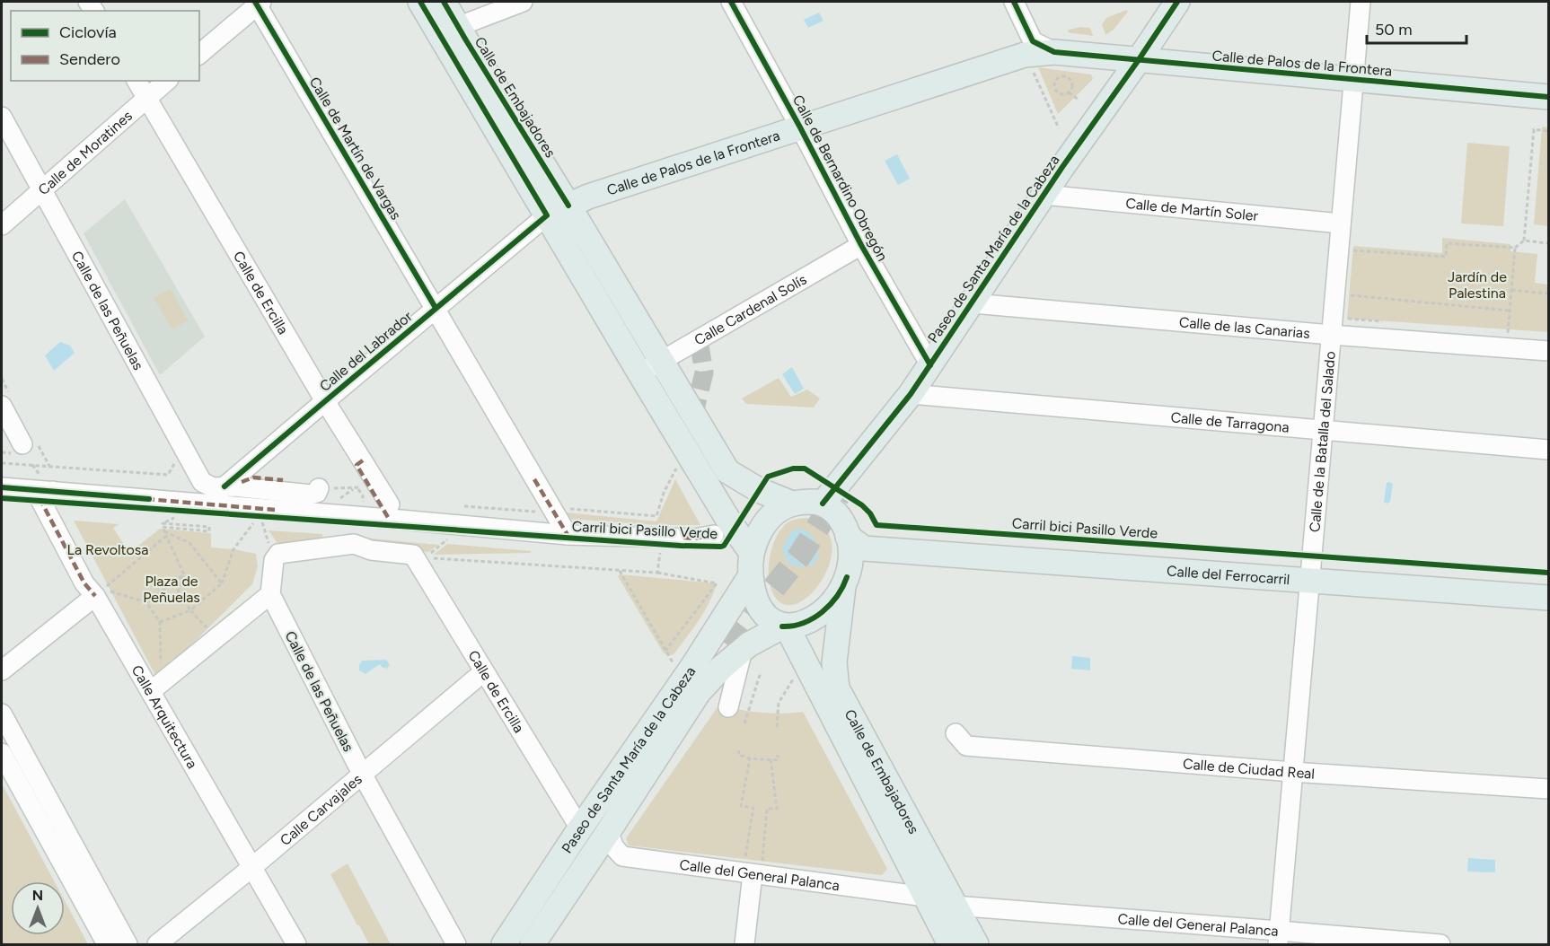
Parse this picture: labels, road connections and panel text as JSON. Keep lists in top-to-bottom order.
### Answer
{
  "streets": {
    "main road": [
      "Calle de Palos de la Frontera",
      "Calle de Embajadores",
      "Paseo de Santa María de la Cabeza",
      "Calle del Ferrocarril"
    ],
    "street": [
      "Calle de Martín de Vargas",
      "Calle de Moratines",
      "Calle de Bernardino Obregón",
      "Calle de Martín Soler",
      "Calle de Ercilla",
      "Calle de las Peñuelas",
      "Calle Cardenal Solís",
      "Calle de las Canarias",
      "Calle del Labrador",
      "Calle de Tarragona",
      "Calle de la Batalla del Salado",
      "Calle Arquitectura",
      "Calle de Ciudad Real",
      "Calle Carvajales",
      "Calle del General Palanca"
    ],
    "cycle path": ["Carril bici Pasillo Verde"]
  },
  "crossings": [
    ["Calle de Palos de la Frontera", "Calle de Embajadores"],
    ["Calle de Palos de la Frontera", "Calle de Bernardino Obregón"],
    ["Calle de Palos de la Frontera", "Paseo de Santa María de la Cabeza"],
    ["Calle de Palos de la Frontera", "Calle del Labrador"],
    ["Calle de Palos de la Frontera", "Calle de la Batalla del Salado"],
    ["Calle de Embajadores", "Paseo de Santa María de la Cabeza"],
    ["Calle de Embajadores", "Calle Cardenal Solís"],
    ["Calle de Embajadores", "Calle del Labrador"],
    ["Calle de Embajadores", "Calle del Ferrocarril"],
    ["Calle de Embajadores", "Calle del General Palanca"],
    ["Calle de Martín de Vargas", "Calle del Labrador"],
    ["Calle de Moratines", "Calle de Ercilla"],
    ["Calle de Moratines", "Calle de las Peñuelas"],
    ["Calle de Bernardino Obregón", "Paseo de Santa María de la Cabeza"],
    ["Calle de Bernardino Obregón", "Calle Cardenal Solís"],
    ["Calle de Martín Soler", "Paseo de Santa María de la Cabeza"],
    ["Calle de Martín Soler", "Calle de la Batalla del Salado"],
    ["Paseo de Santa María de la Cabeza", "Calle de Ercilla"],
    ["Paseo de Santa María de la Cabeza", "Calle de las Canarias"],
    ["Paseo de Santa María de la Cabeza", "Calle de Tarragona"],
    ["Paseo de Santa María de la Cabeza", "Calle del Ferrocarril"],
    ["Paseo de Santa María de la Cabeza", "Calle del General Palanca"],
    ["Calle de Ercilla", "Calle del Labrador"],
    ["Calle de Ercilla", "Calle Carvajales"],
    ["Calle de las Peñuelas", "Calle del Labrador"],
    ["Calle de las Peñuelas", "Calle Carvajales"],
    ["Calle de las Canarias", "Calle de la Batalla del Salado"],
    ["Calle de Tarragona", "Calle de la Batalla del Salado"],
    ["Calle de la Batalla del Salado", "Calle del Ferrocarril"],
    ["Calle de la Batalla del Salado", "Calle de Ciudad Real"],
    ["Calle de la Batalla del Salado", "Calle del General Palanca"],
    ["Calle Arquitectura", "Calle Carvajales"]
  ],
  "parks": ["Jardín de Palestina", "La Revoltosa", "Plaza de Peñuelas"],
  "legend": ["Ciclovía", "Sendero"],
  "scale_bar": "50 m",
  "north": "top"
}
